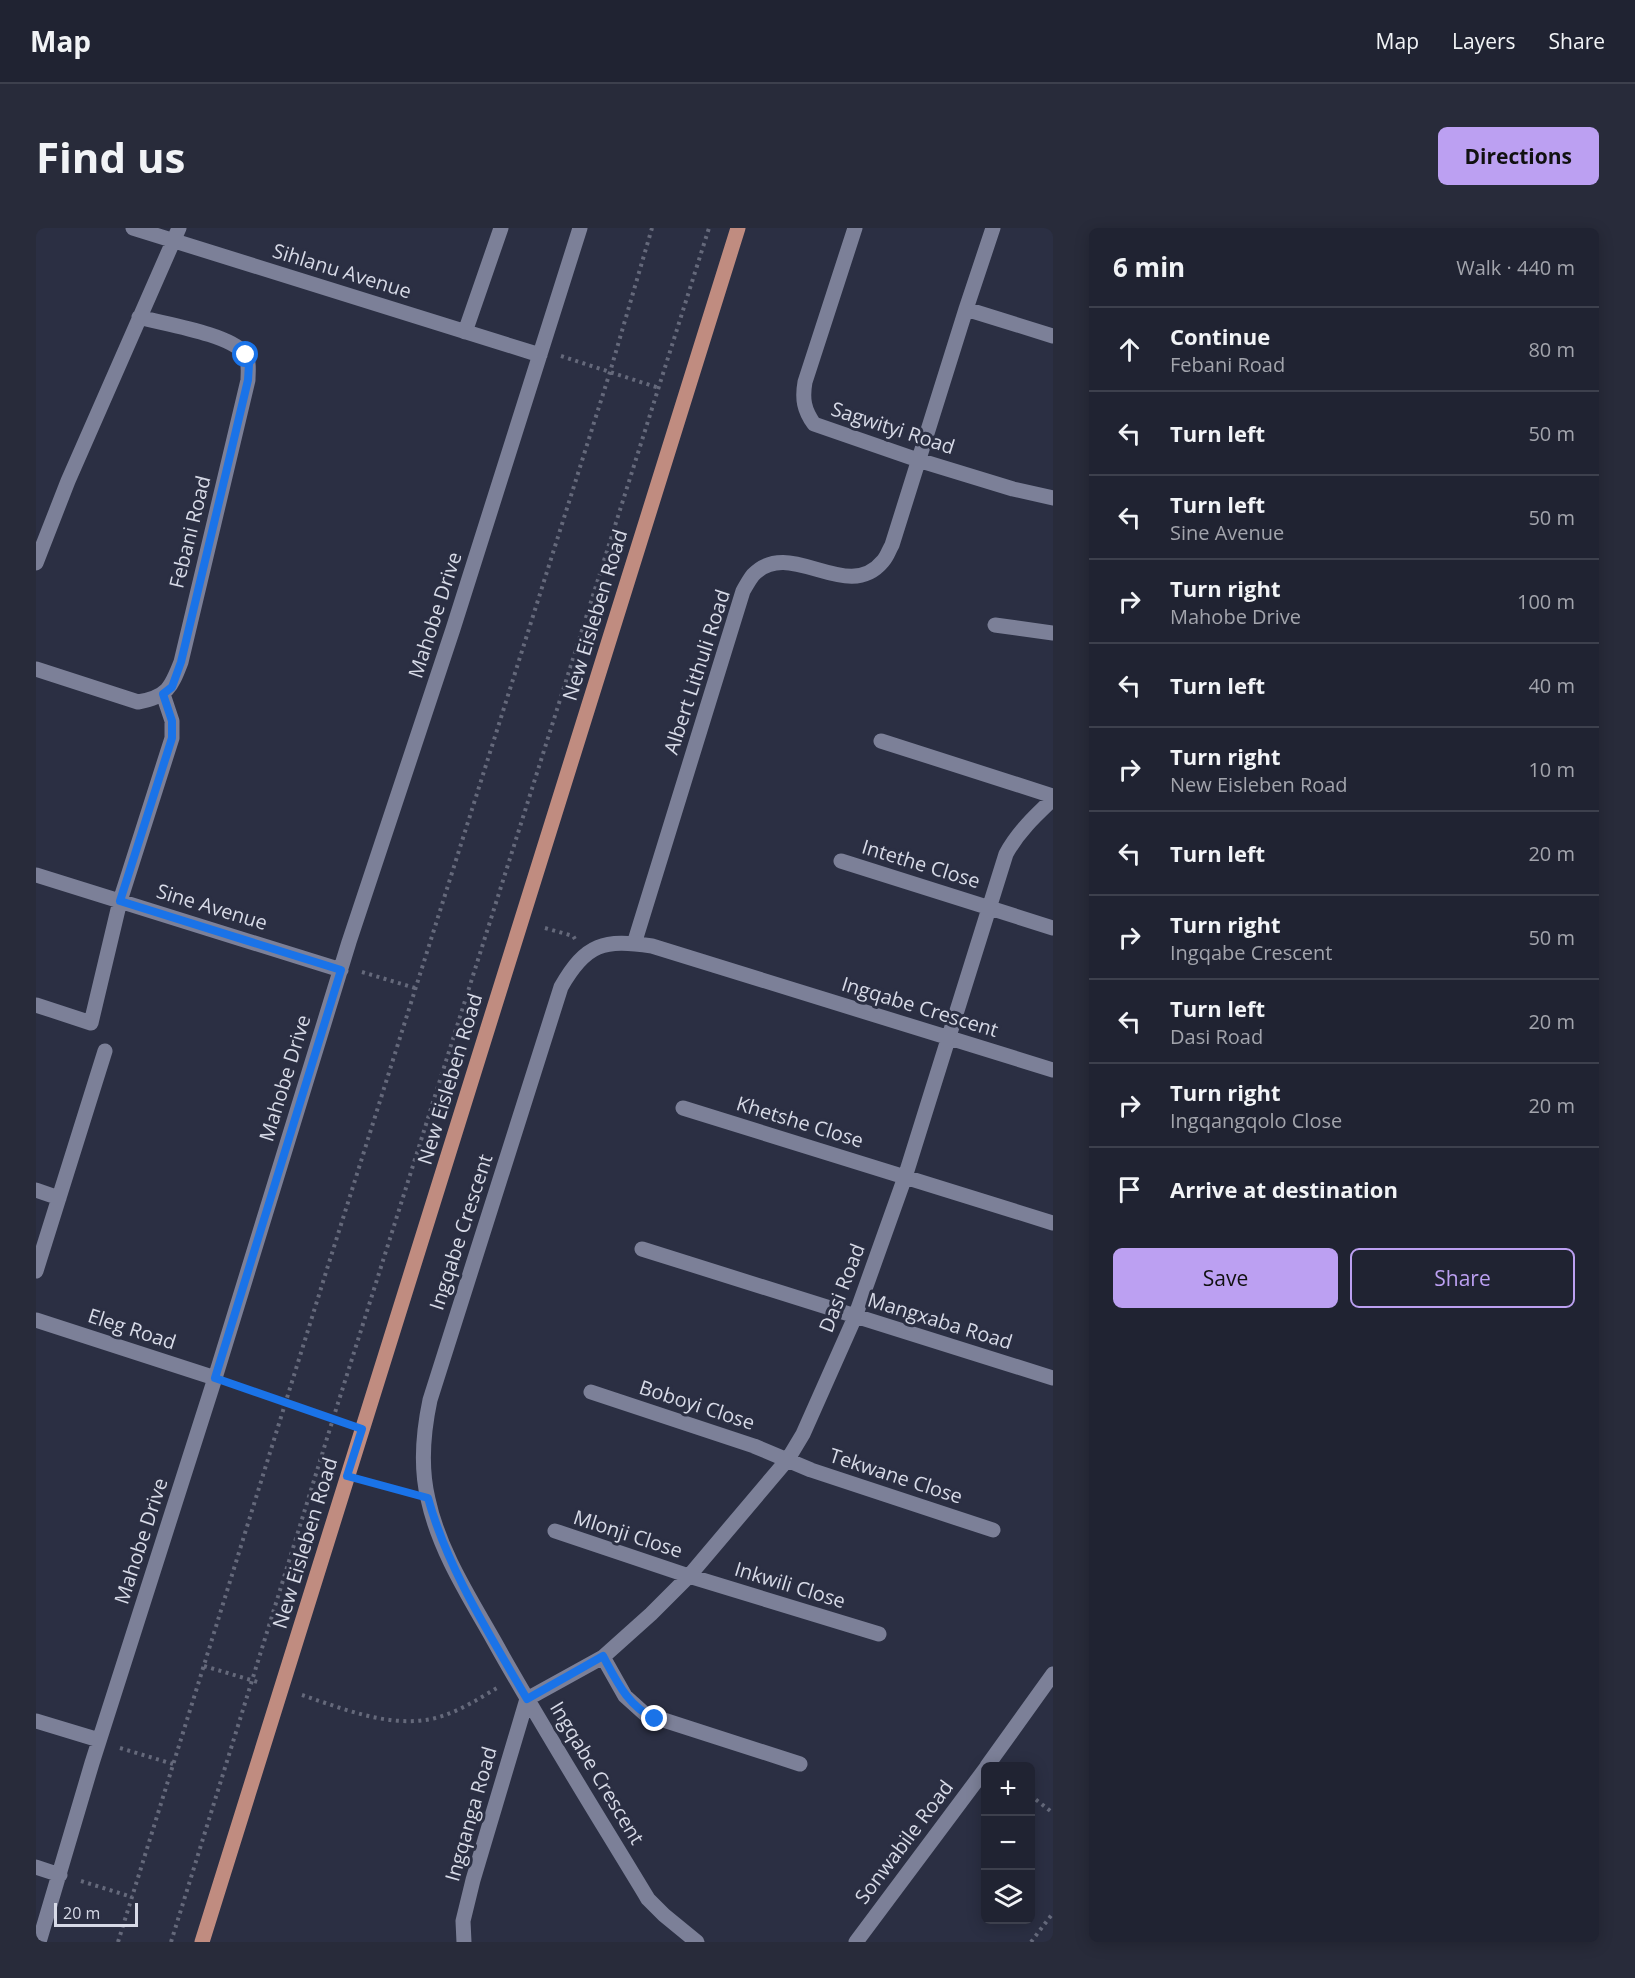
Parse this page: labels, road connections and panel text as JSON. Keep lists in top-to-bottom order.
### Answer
{
  "streets": {
    "main road": ["New Eisleben Road"],
    "street": [
      "Sihlanu Avenue",
      "Sagwityi Road",
      "Febani Road",
      "Mahobe Drive",
      "Albert Lithuli Road",
      "Intethe Close",
      "Sine Avenue",
      "Ingqabe Crescent",
      "Khetshe Close",
      "Dasi Road",
      "Mangxaba Road",
      "Eleg Road",
      "Boboyi Close",
      "Tekwane Close",
      "Mlonji Close",
      "Inkwili Close",
      "Ingqanga Road",
      "Sonwabile Road"
    ]
  },
  "crossings": [
    ["Sihlanu Avenue", "Mahobe Drive"],
    ["Sagwityi Road", "Albert Lithuli Road"],
    ["Mahobe Drive", "Sine Avenue"],
    ["Mahobe Drive", "Eleg Road"],
    ["Albert Lithuli Road", "Ingqabe Crescent"],
    ["Intethe Close", "Dasi Road"],
    ["Ingqabe Crescent", "Dasi Road"],
    ["Ingqabe Crescent", "Ingqanga Road"],
    ["Khetshe Close", "Dasi Road"],
    ["Dasi Road", "Mangxaba Road"],
    ["Dasi Road", "Boboyi Close"],
    ["Dasi Road", "Tekwane Close"],
    ["Dasi Road", "Mlonji Close"],
    ["Dasi Road", "Inkwili Close"],
    ["Dasi Road", "Ingqanga Road"],
    ["Boboyi Close", "Tekwane Close"],
    ["Mlonji Close", "Inkwili Close"]
  ],
  "scale_bar": "20 m",
  "page": {
    "header": "Map",
    "nav": ["Map", "Layers", "Share"],
    "buttons": [
      "Directions",
      ["Save", "Share"]
    ],
    "title": "Find us",
    "heading": ["6 min", "Walk · 440 m"],
    "list": [
      ["Continue", "Febani Road", "80 m"],
      ["Turn left", "50 m"],
      ["Turn left", "Sine Avenue", "50 m"],
      ["Turn right", "Mahobe Drive", "100 m"],
      ["Turn left", "40 m"],
      ["Turn right", "New Eisleben Road", "10 m"],
      ["Turn left", "20 m"],
      ["Turn right", "Ingqabe Crescent", "50 m"],
      ["Turn left", "Dasi Road", "20 m"],
      ["Turn right", "Ingqangqolo Close", "20 m"],
      "Arrive at destination"
    ],
    "map_buttons": ["+", "−"],
    "scale": "20 m"
  }
}
